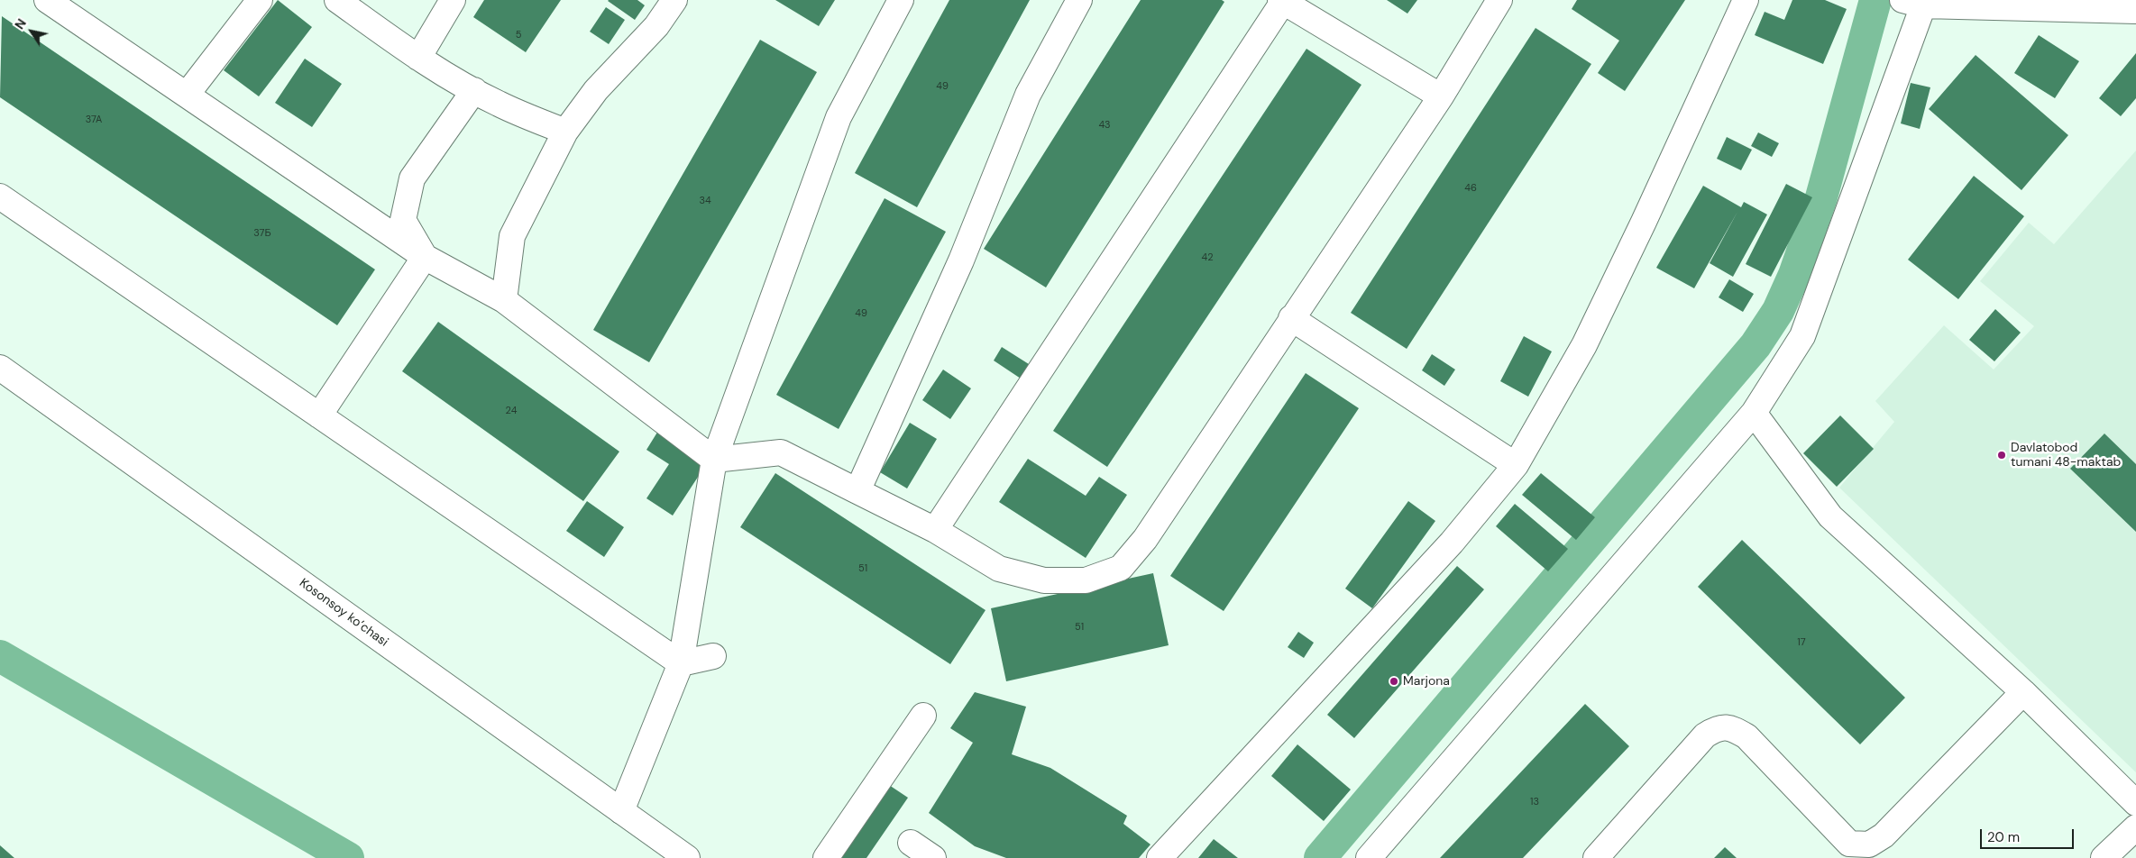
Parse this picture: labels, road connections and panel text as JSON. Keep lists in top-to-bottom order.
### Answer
{
  "streets": {
    "street": ["Kosonsoy ko’chasi"]
  },
  "places": ["Davlatobod tumani 48-maktab", "Marjona"],
  "house_numbers": [
    "5",
    "49",
    "37A",
    "43",
    "46",
    "34",
    "37Б",
    "42",
    "49",
    "24",
    "51",
    "51",
    "17",
    "13"
  ],
  "scale_bar": "20 m",
  "north": "top left"
}
